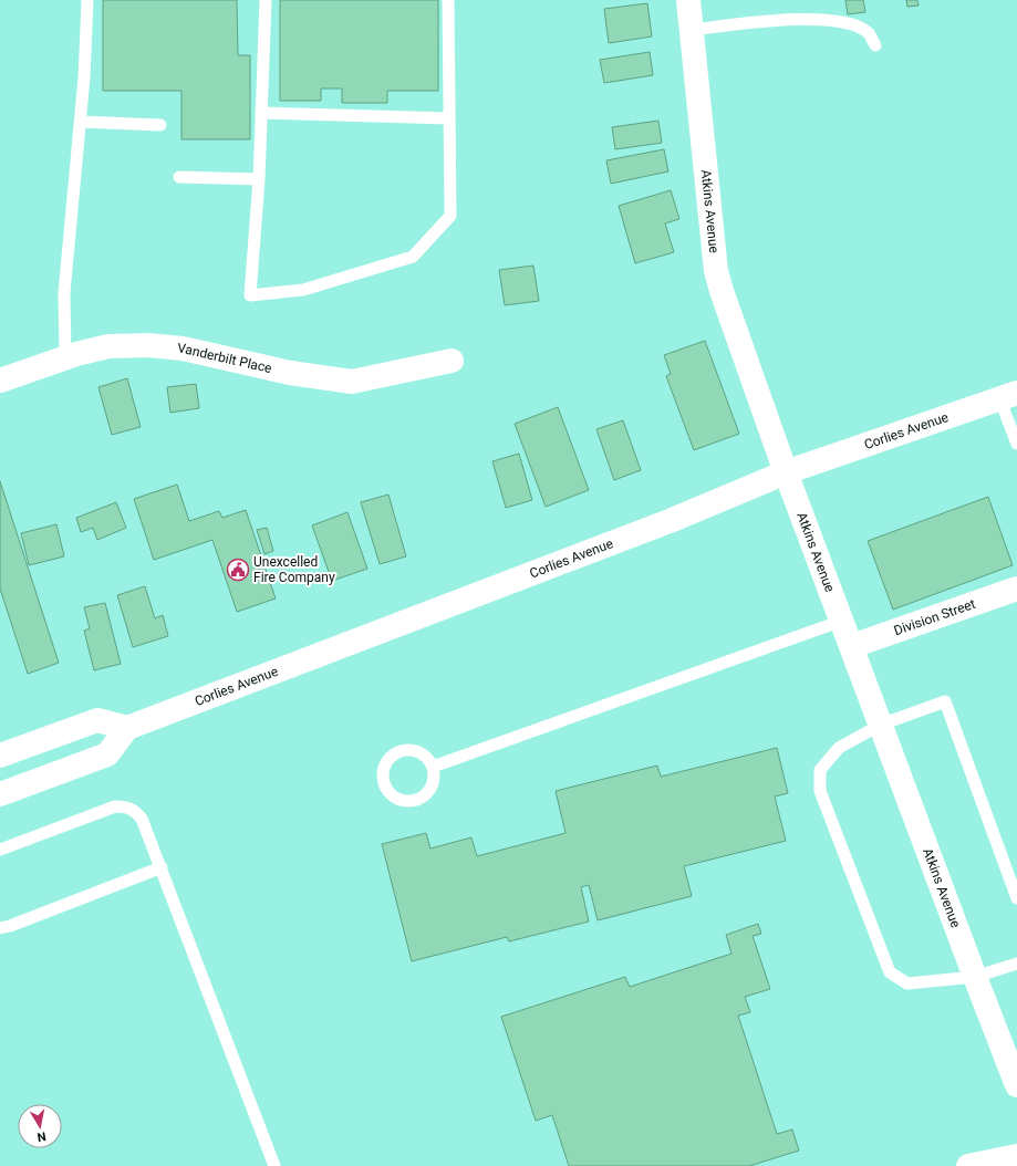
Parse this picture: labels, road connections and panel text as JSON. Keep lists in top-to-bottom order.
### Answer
{
  "streets": {
    "street": [
      "Atkins Avenue",
      "Vanderbilt Place",
      "Corlies Avenue",
      "Division Street"
    ]
  },
  "crossings": [
    ["Atkins Avenue", "Corlies Avenue"],
    ["Atkins Avenue", "Division Street"]
  ],
  "places": {
    "public building": ["Unexcelled Fire Company"]
  },
  "north": "bottom"
}
